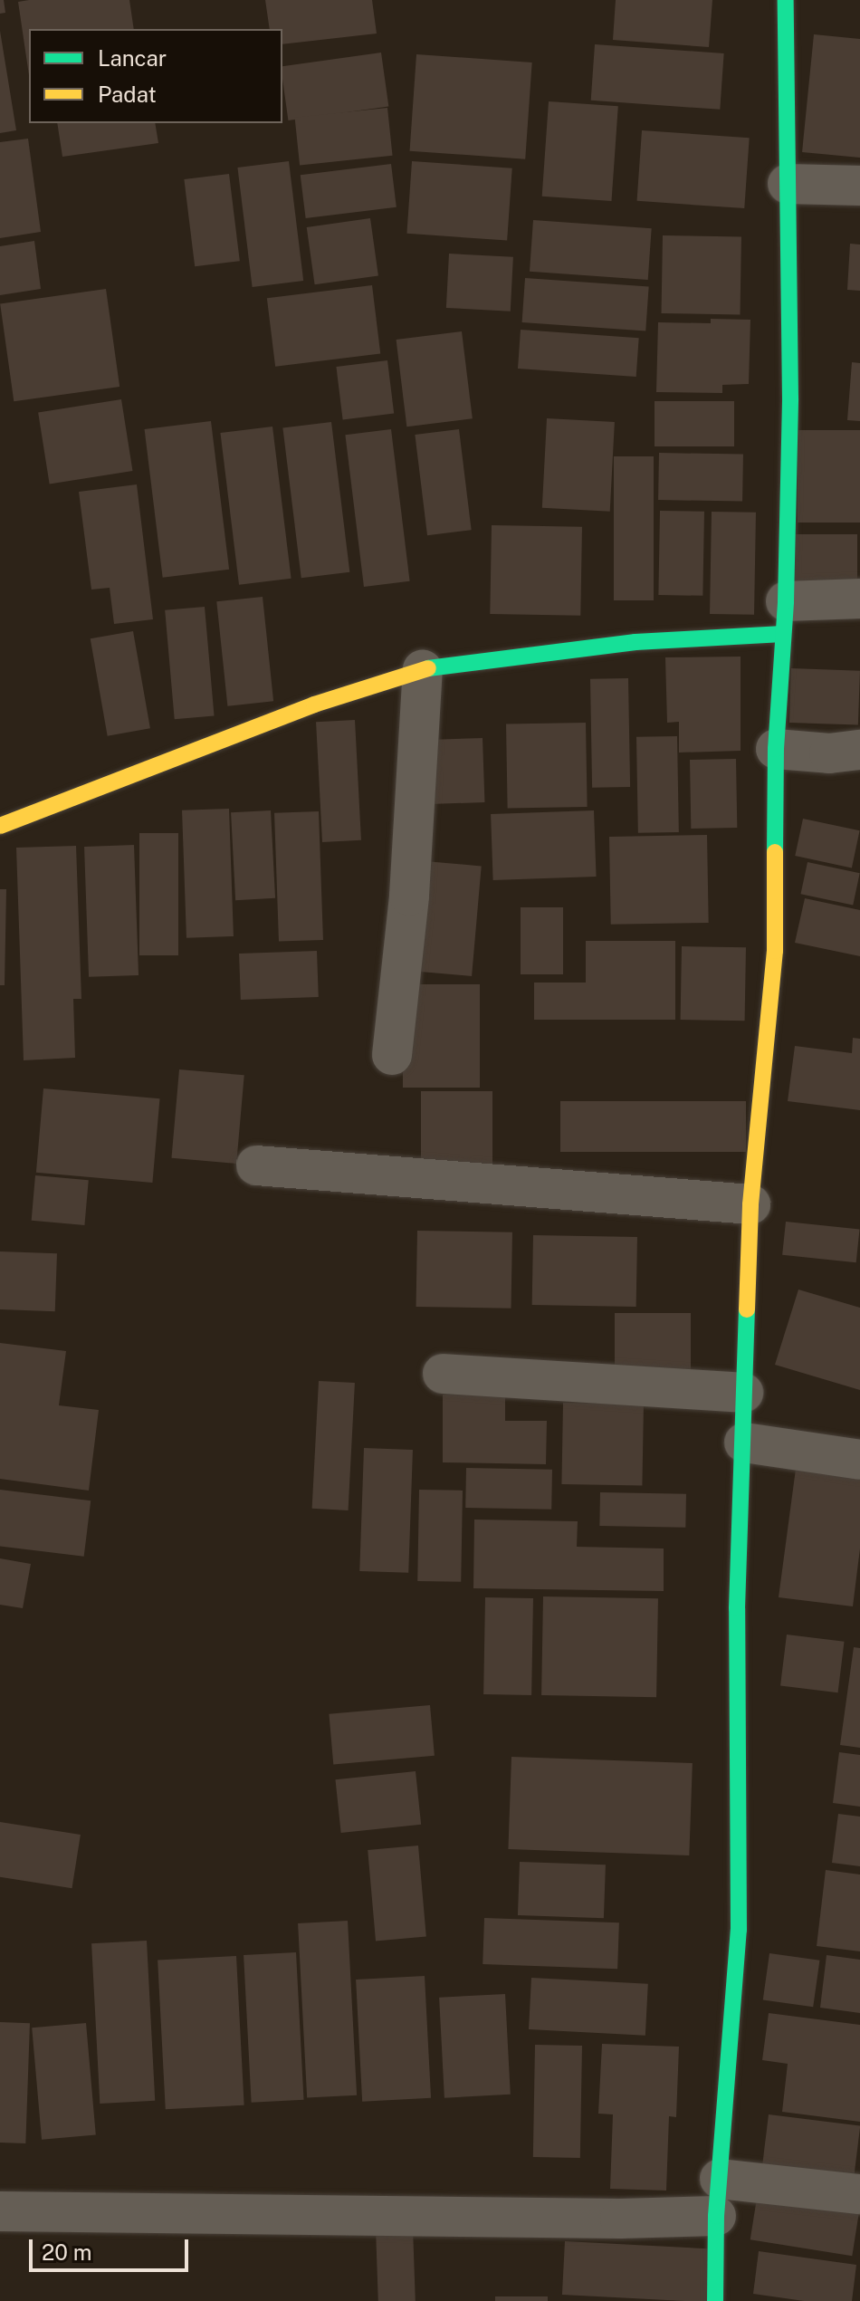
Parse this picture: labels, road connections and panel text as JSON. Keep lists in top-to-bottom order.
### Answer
{
  "legend": ["Lancar", "Padat"],
  "scale_bar": "20 m"
}
